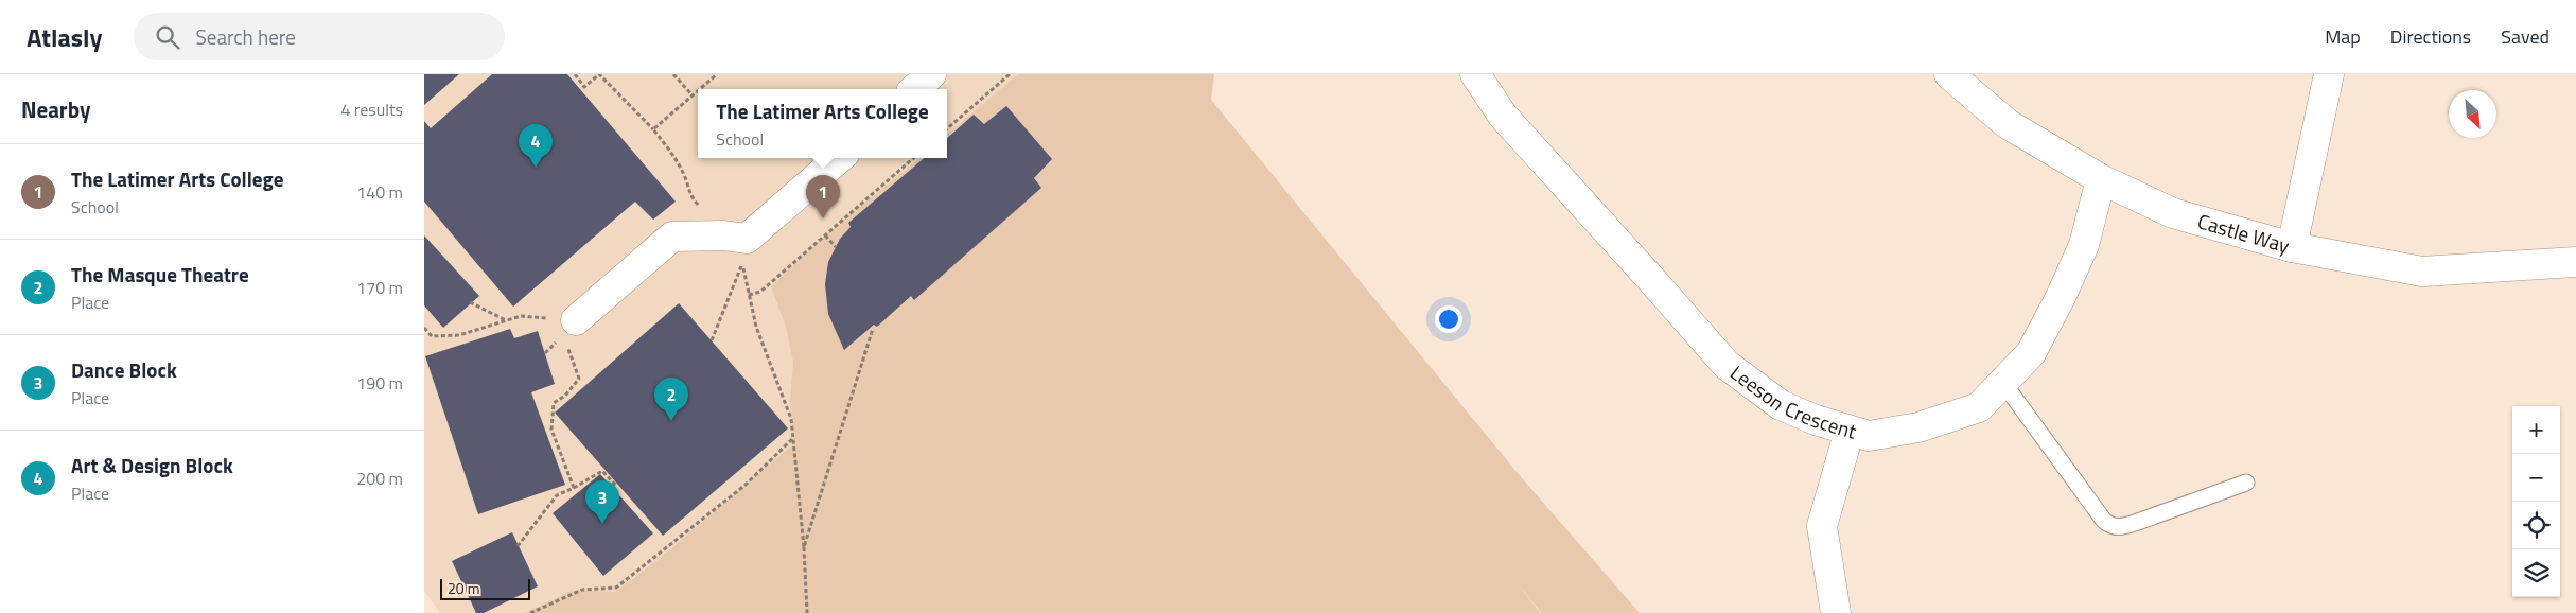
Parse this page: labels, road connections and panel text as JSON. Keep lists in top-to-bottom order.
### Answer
{
  "streets": {
    "street": ["Castle Way", "Leeson Crescent"]
  },
  "crossings": [
    ["Castle Way", "Leeson Crescent"]
  ],
  "scale_bar": "20 m",
  "north": "bottom right",
  "page": {
    "header": "Atlasly",
    "search": "Search here",
    "nav": ["Map", "Directions", "Saved"],
    "heading": ["Nearby", "4 results"],
    "popup": ["The Latimer Arts College", "School"],
    "pins": [
      "4",
      "1",
      "2",
      "3"
    ],
    "list": [
      {
        "mark": "1",
        "name": "The Latimer Arts College",
        "note": "School",
        "value": "140 m"
      },
      {
        "mark": "2",
        "name": "The Masque Theatre",
        "note": "Place",
        "value": "170 m"
      },
      {
        "mark": "3",
        "name": "Dance Block",
        "note": "Place",
        "value": "190 m"
      },
      {
        "mark": "4",
        "name": "Art & Design Block",
        "note": "Place",
        "value": "200 m"
      }
    ],
    "map_buttons": ["+", "−"],
    "scale": "20 m"
  }
}
